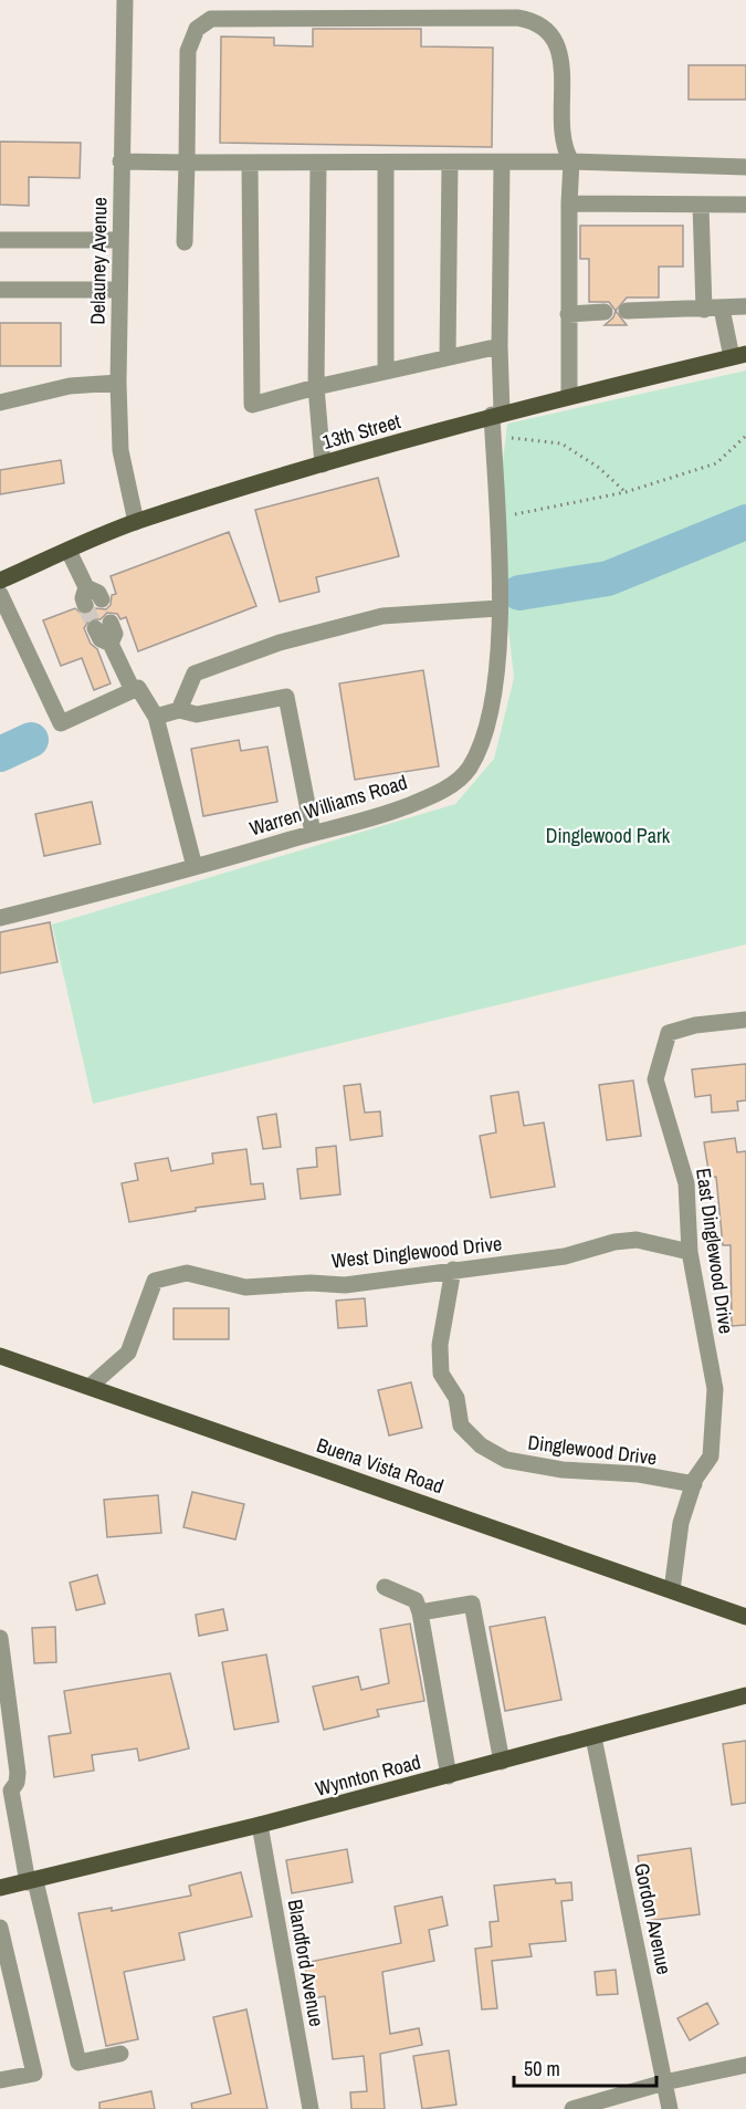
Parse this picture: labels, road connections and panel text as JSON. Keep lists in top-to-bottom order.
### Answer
{
  "streets": {
    "main road": ["13th Street", "Buena Vista Road", "Wynnton Road"],
    "street": [
      "Delauney Avenue",
      "Warren Williams Road",
      "East Dinglewood Drive",
      "West Dinglewood Drive",
      "Dinglewood Drive",
      "Gordon Avenue",
      "Blandford Avenue"
    ]
  },
  "crossings": [
    ["Delauney Avenue", "13th Street"],
    ["13th Street", "Warren Williams Road"],
    ["East Dinglewood Drive", "West Dinglewood Drive"],
    ["East Dinglewood Drive", "Dinglewood Drive"],
    ["East Dinglewood Drive", "Buena Vista Road"],
    ["West Dinglewood Drive", "Dinglewood Drive"],
    ["West Dinglewood Drive", "Buena Vista Road"],
    ["Wynnton Road", "Gordon Avenue"],
    ["Wynnton Road", "Blandford Avenue"]
  ],
  "parks": ["Dinglewood Park"],
  "scale_bar": "50 m"
}
